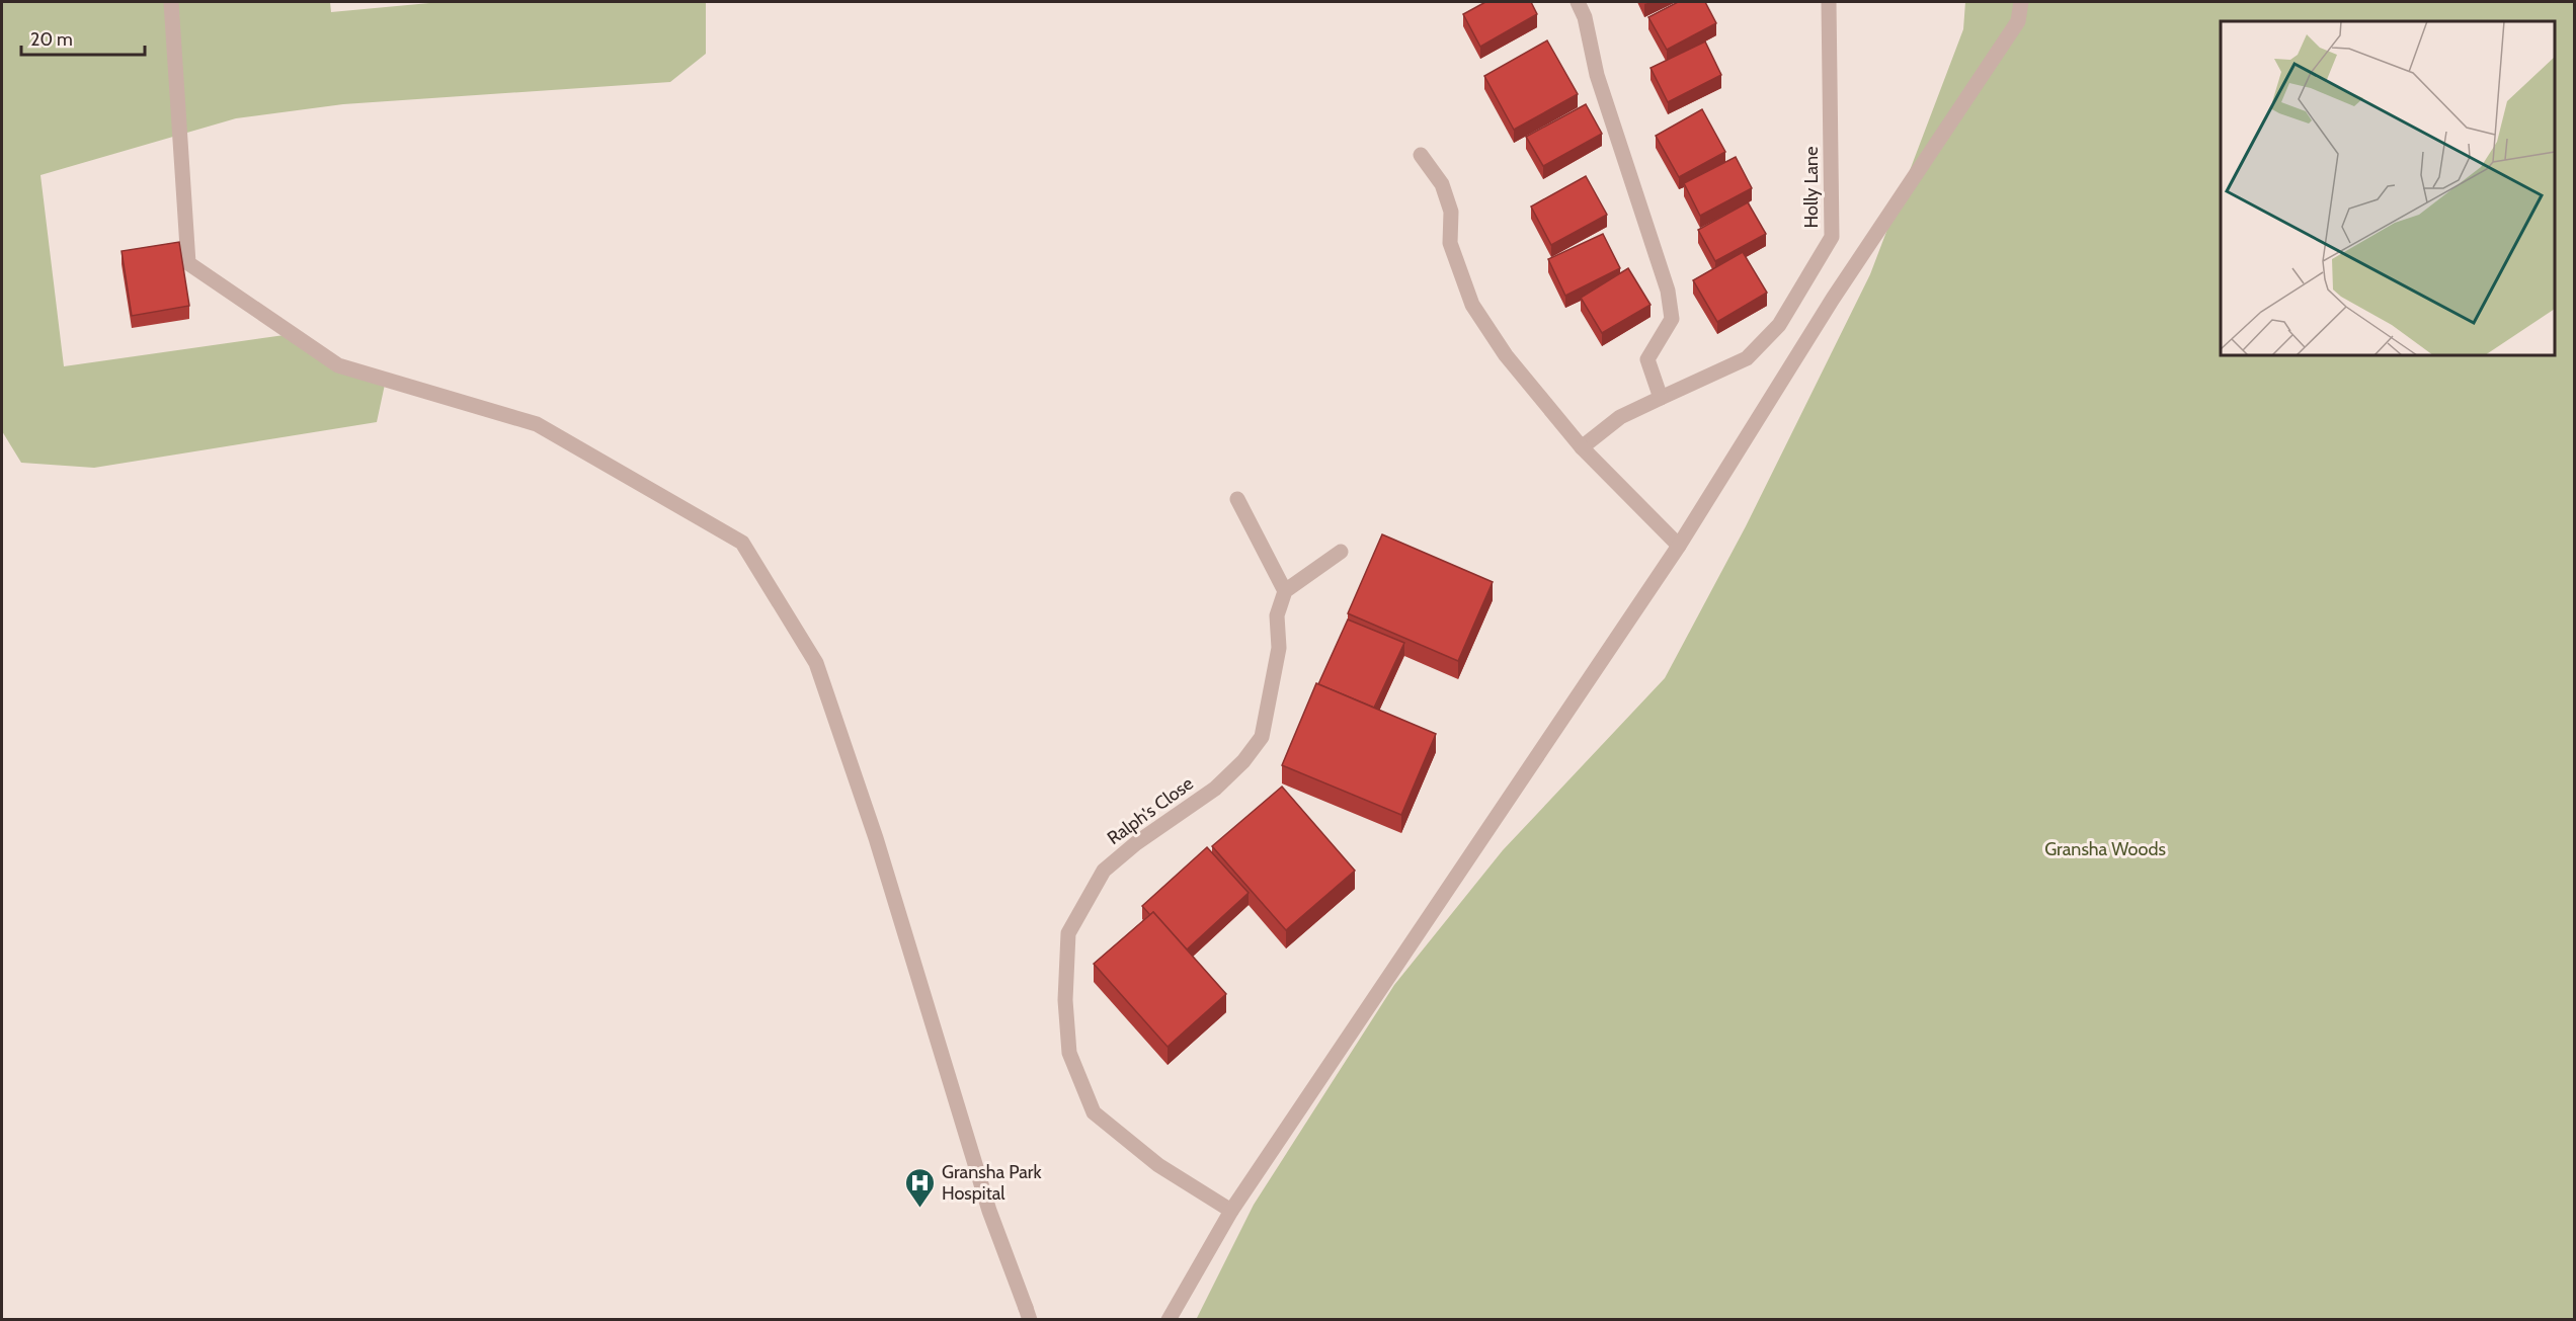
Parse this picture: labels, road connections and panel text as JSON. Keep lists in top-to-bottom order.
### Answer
{
  "streets": {
    "street": ["Holly Lane", "Ralph's Close"]
  },
  "parks": ["Gransha Woods"],
  "places": {
    "hospital": ["Gransha Park Hospital"]
  },
  "scale_bar": "20 m"
}
